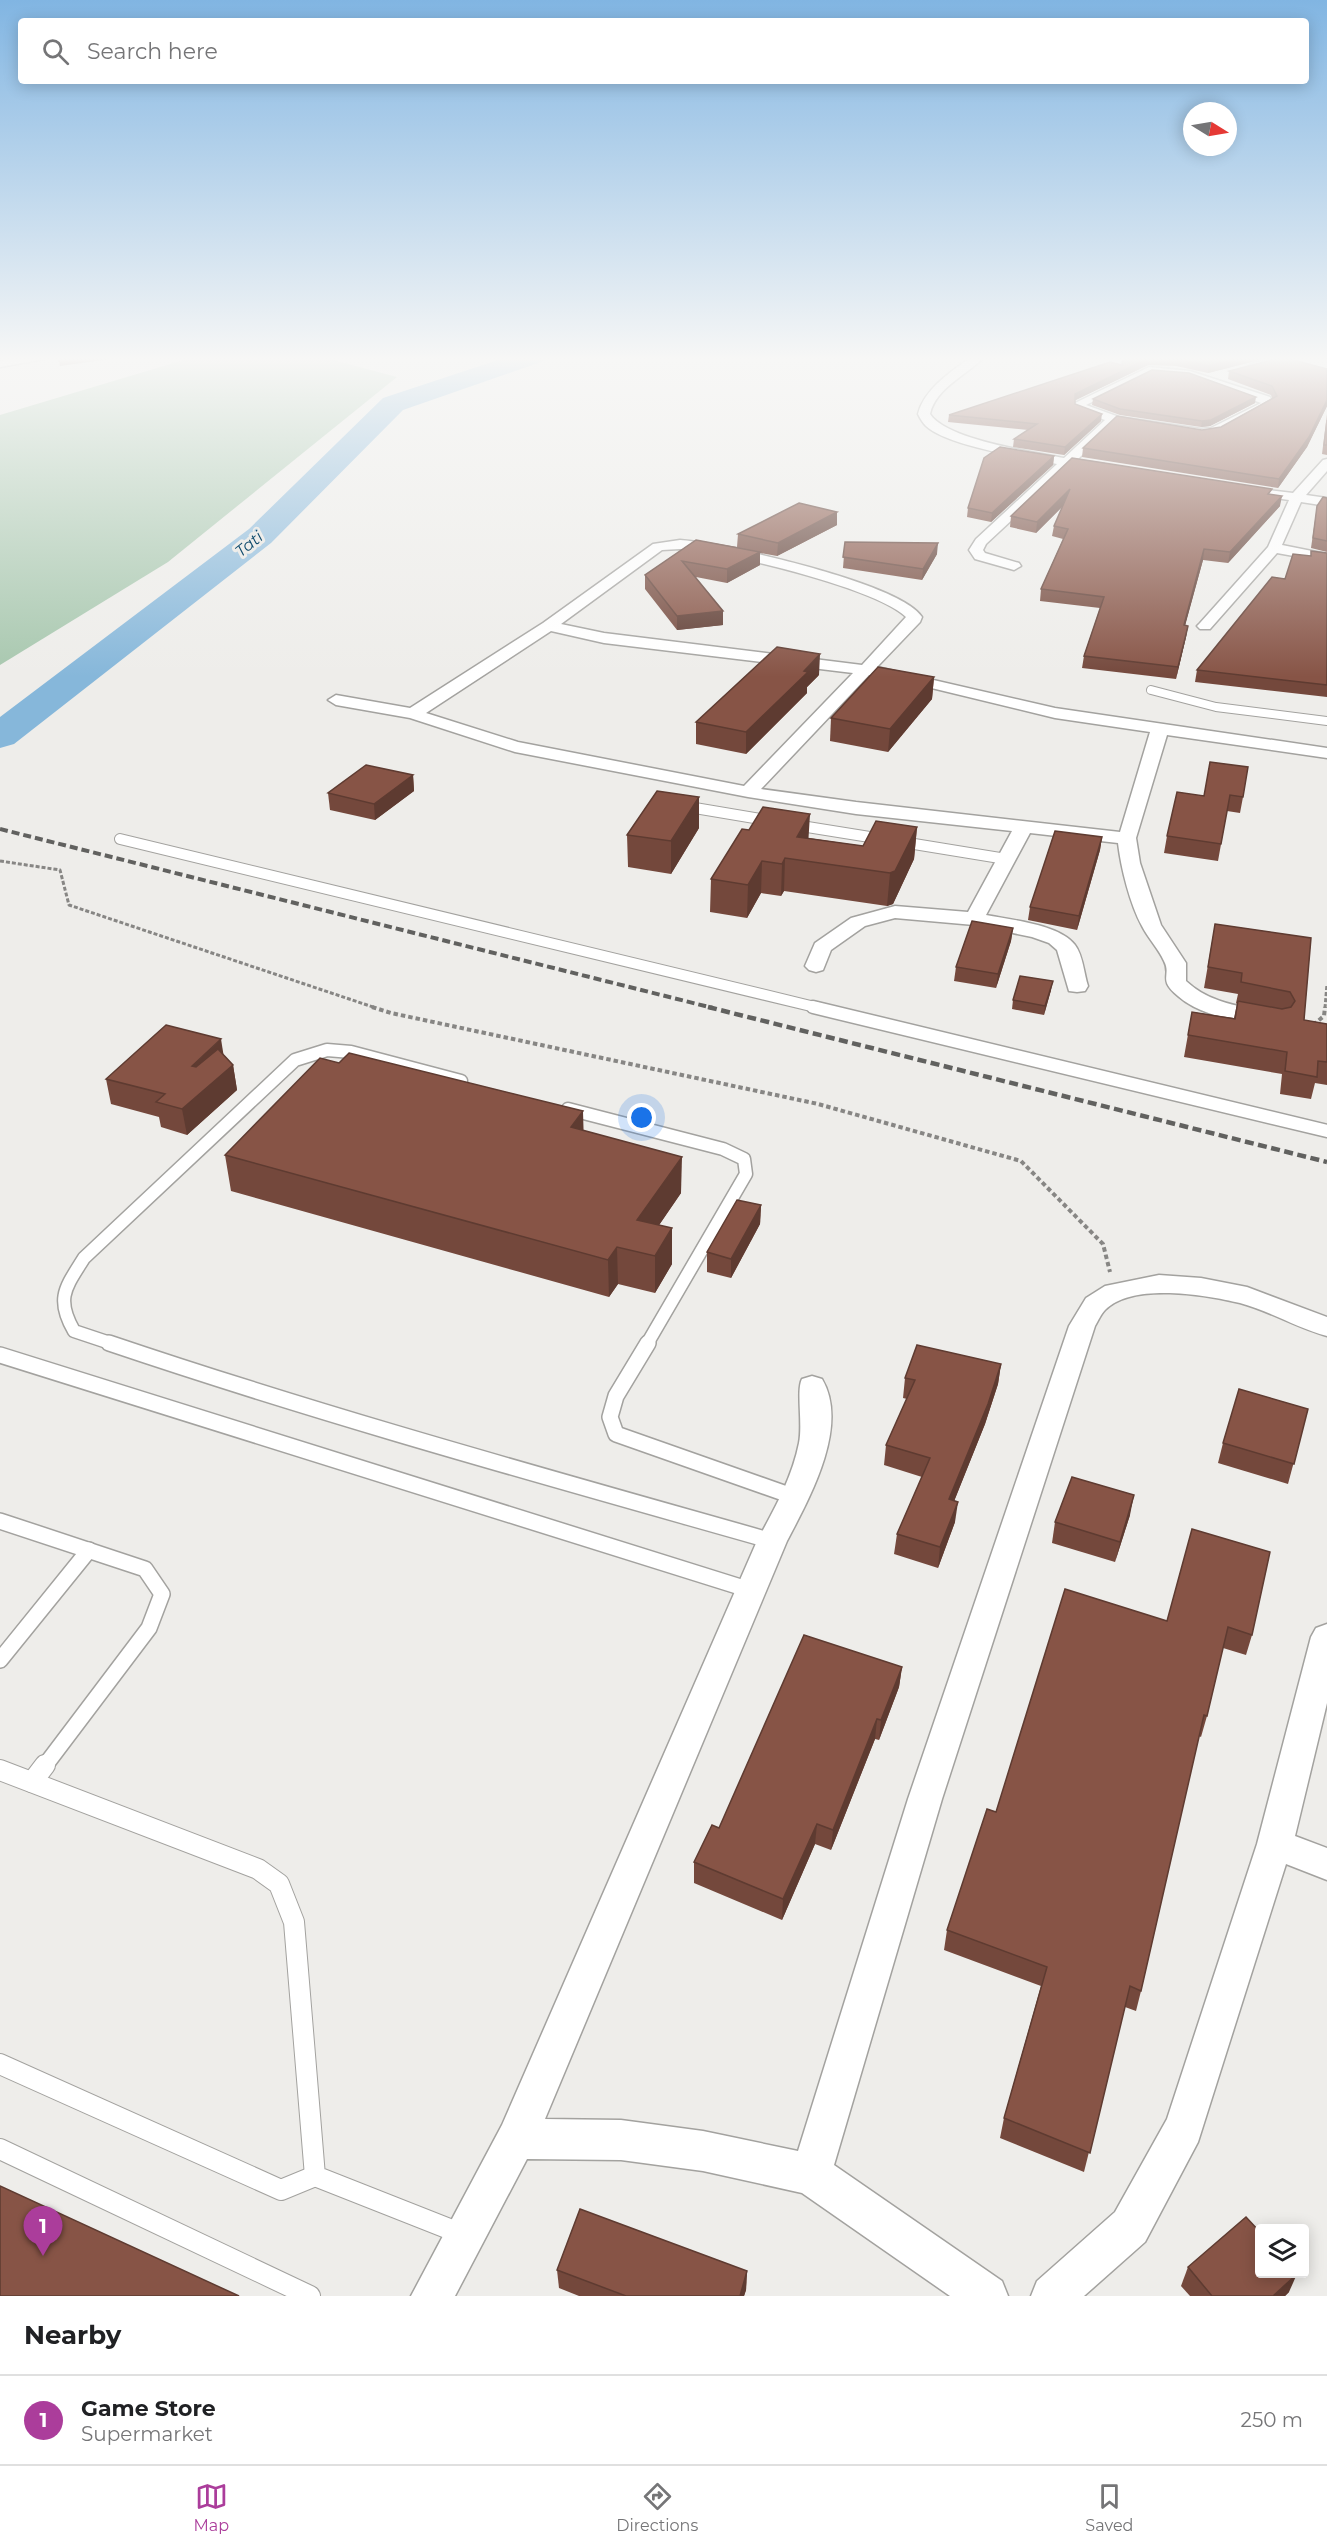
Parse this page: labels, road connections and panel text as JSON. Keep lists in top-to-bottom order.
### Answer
{
  "water": ["Tati"],
  "north": "right",
  "page": {
    "search": "Search here",
    "pins": "1",
    "heading": "Nearby",
    "list": [
      {
        "mark": "1",
        "name": "Game Store",
        "note": "Supermarket",
        "value": "250 m"
      }
    ],
    "nav": ["Map", "Directions", "Saved"]
  }
}
